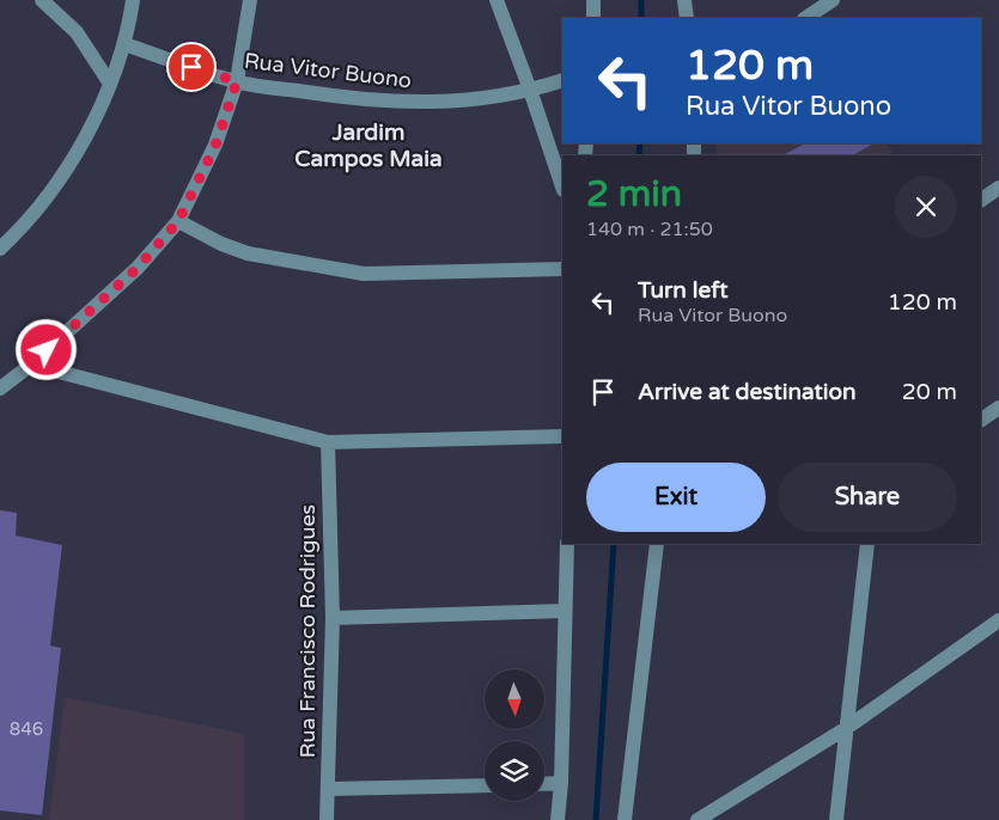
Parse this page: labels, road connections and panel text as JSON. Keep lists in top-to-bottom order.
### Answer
{
  "streets": {
    "street": ["Rua Vitor Buono", "Rua Francisco Rodrigues"]
  },
  "districts": ["Jardim Campos Maia"],
  "house_numbers": ["846"],
  "north": "bottom",
  "page": {
    "turn": ["120 m", "Rua Vitor Buono"],
    "heading": ["2 min", "140 m · 21:50"],
    "list": [
      {
        "name": "Turn left",
        "note": "Rua Vitor Buono",
        "value": "120 m"
      },
      {
        "name": "Arrive at destination",
        "value": "20 m"
      }
    ],
    "buttons": ["Exit", "Share"]
  }
}
